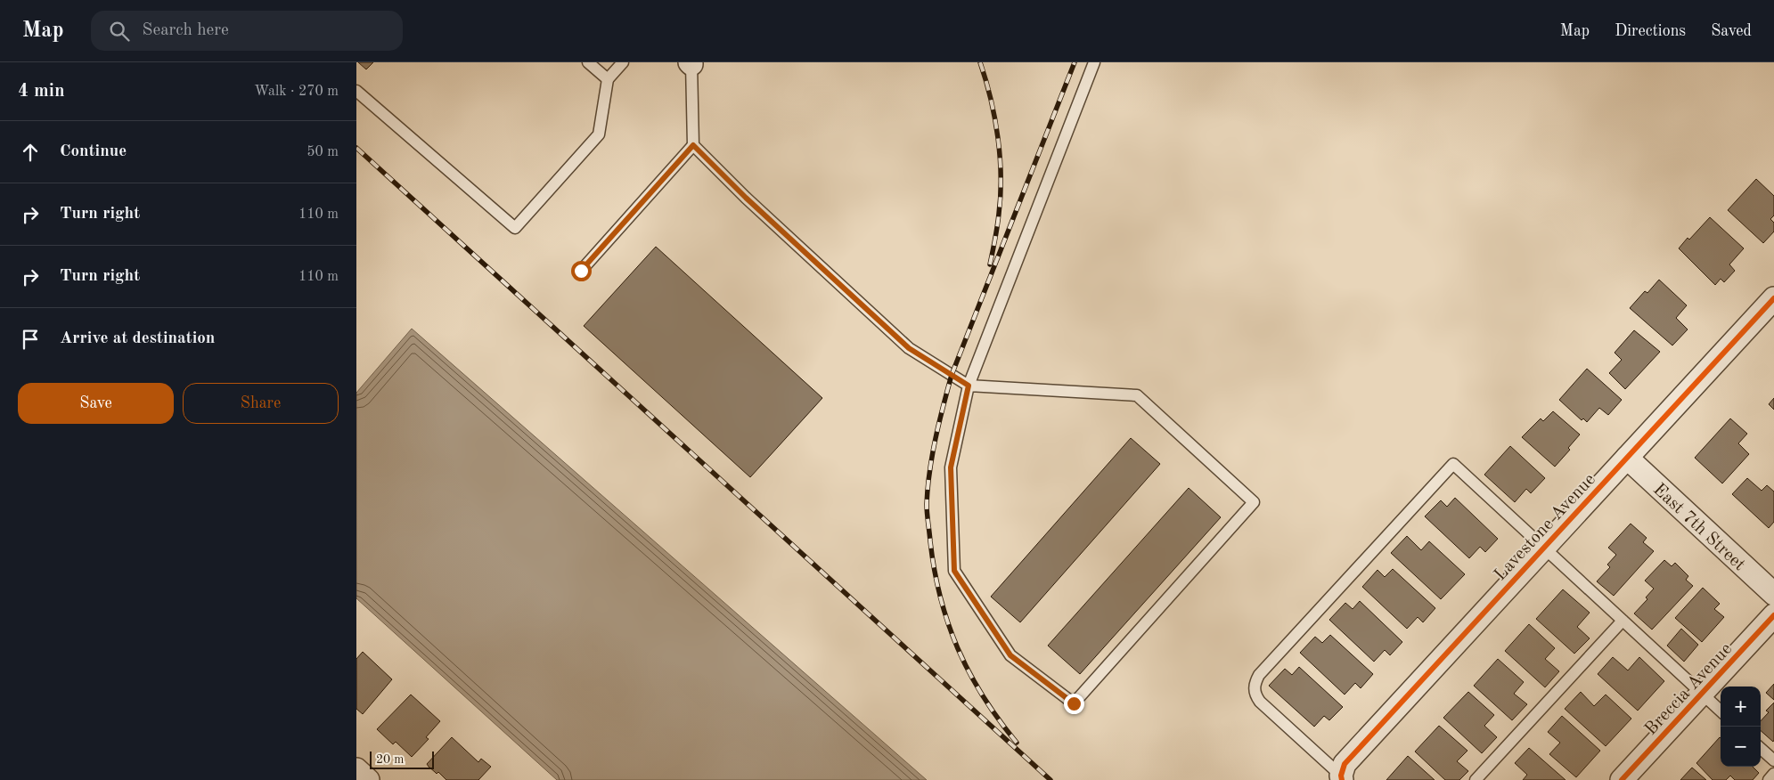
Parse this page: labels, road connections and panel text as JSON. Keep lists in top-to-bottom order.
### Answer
{
  "streets": {
    "street": ["Lavestone Avenue", "East 7th Street", "Breccia Avenue"]
  },
  "crossings": [
    ["Lavestone Avenue", "East 7th Street"]
  ],
  "scale_bar": "20 m",
  "page": {
    "header": "Map",
    "search": "Search here",
    "nav": ["Map", "Directions", "Saved"],
    "heading": ["4 min", "Walk · 270 m"],
    "list": [
      ["Continue", "50 m"],
      ["Turn right", "110 m"],
      ["Turn right", "110 m"],
      "Arrive at destination"
    ],
    "buttons": ["Save", "Share"],
    "map_buttons": ["+", "−"],
    "scale": "20 m"
  }
}
